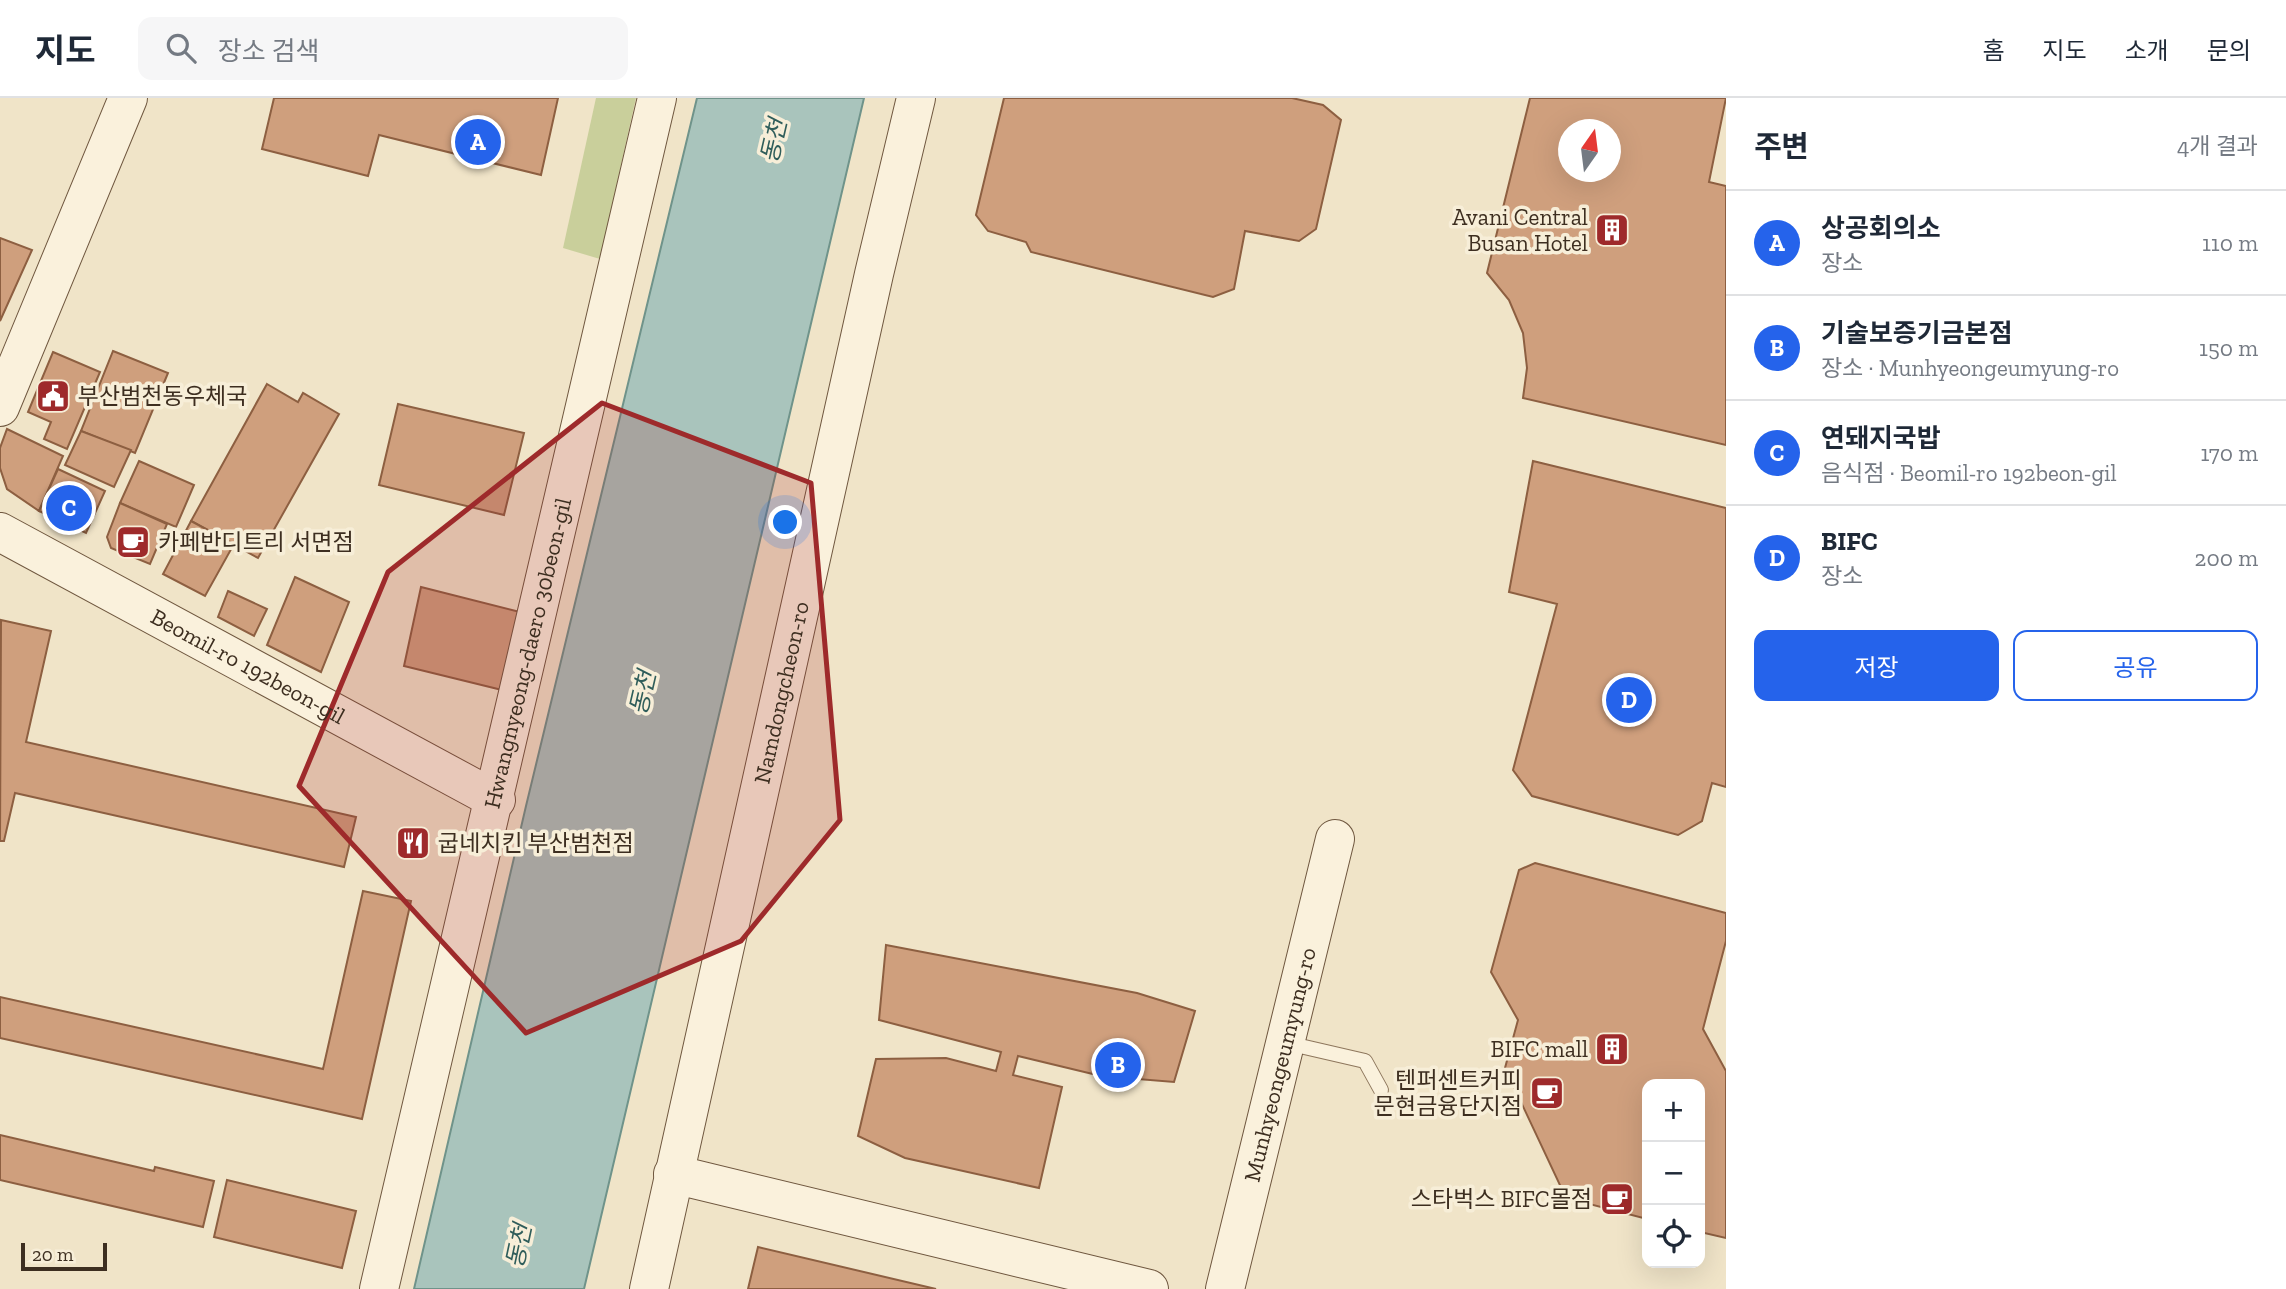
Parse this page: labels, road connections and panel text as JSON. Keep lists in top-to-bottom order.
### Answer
{
  "streets": {
    "street": [
      "Hwangnyeong-daero 30beon-gil",
      "Beomil-ro 192beon-gil",
      "Namdongcheon-ro",
      "Munhyeongeumyung-ro"
    ]
  },
  "crossings": [
    ["Hwangnyeong-daero 30beon-gil", "Beomil-ro 192beon-gil"]
  ],
  "water": ["동천"],
  "places": {
    "building": ["Avani Central Busan Hotel", "BIFC mall"],
    "public building": ["부산범천동우체국"],
    "cafe": ["카페반디트리 서면점", "텐퍼센트커피 문현금융단지점", "스타벅스 BIFC몰점"],
    "restaurant": ["굽네치킨 부산범천점"]
  },
  "scale_bar": "20 m",
  "north": "top",
  "page": {
    "header": "지도",
    "search": "장소 검색",
    "nav": [
      "홈",
      "지도",
      "소개",
      "문의"
    ],
    "heading": ["주변", "4개 결과"],
    "pins": [
      "A",
      "C",
      "D",
      "B"
    ],
    "list": [
      {
        "mark": "A",
        "name": "상공회의소",
        "note": "장소",
        "value": "110 m"
      },
      {
        "mark": "B",
        "name": "기술보증기금본점",
        "note": "장소 · Munhyeongeumyung-ro",
        "value": "150 m"
      },
      {
        "mark": "C",
        "name": "연돼지국밥",
        "note": "음식점 · Beomil-ro 192beon-gil",
        "value": "170 m"
      },
      {
        "mark": "D",
        "name": "BIFC",
        "note": "장소",
        "value": "200 m"
      }
    ],
    "buttons": ["저장", "공유"],
    "map_buttons": ["+", "−"],
    "scale": "20 m"
  }
}
